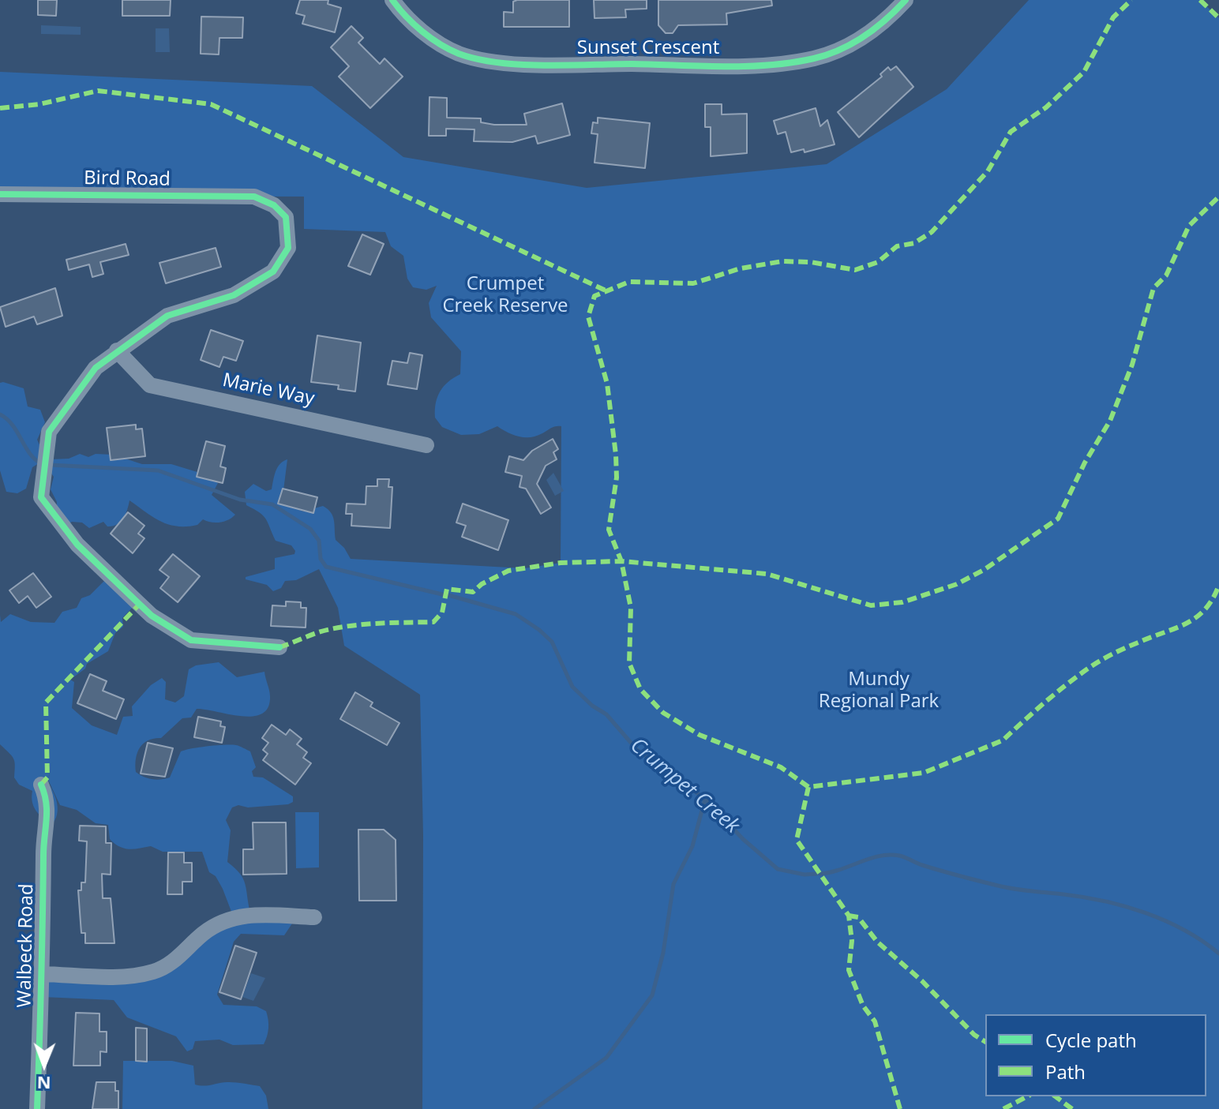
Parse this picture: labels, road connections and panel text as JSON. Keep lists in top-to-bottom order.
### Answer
{
  "streets": {
    "street": [
      "Sunset Crescent",
      "Bird Road",
      "Marie Way",
      "Walbeck Road"
    ]
  },
  "crossings": [
    ["Bird Road", "Marie Way"]
  ],
  "water": ["Crumpet Creek"],
  "parks": ["Crumpet Creek Reserve", "Mundy Regional Park"],
  "legend": ["Cycle path", "Path"],
  "north": "bottom"
}
